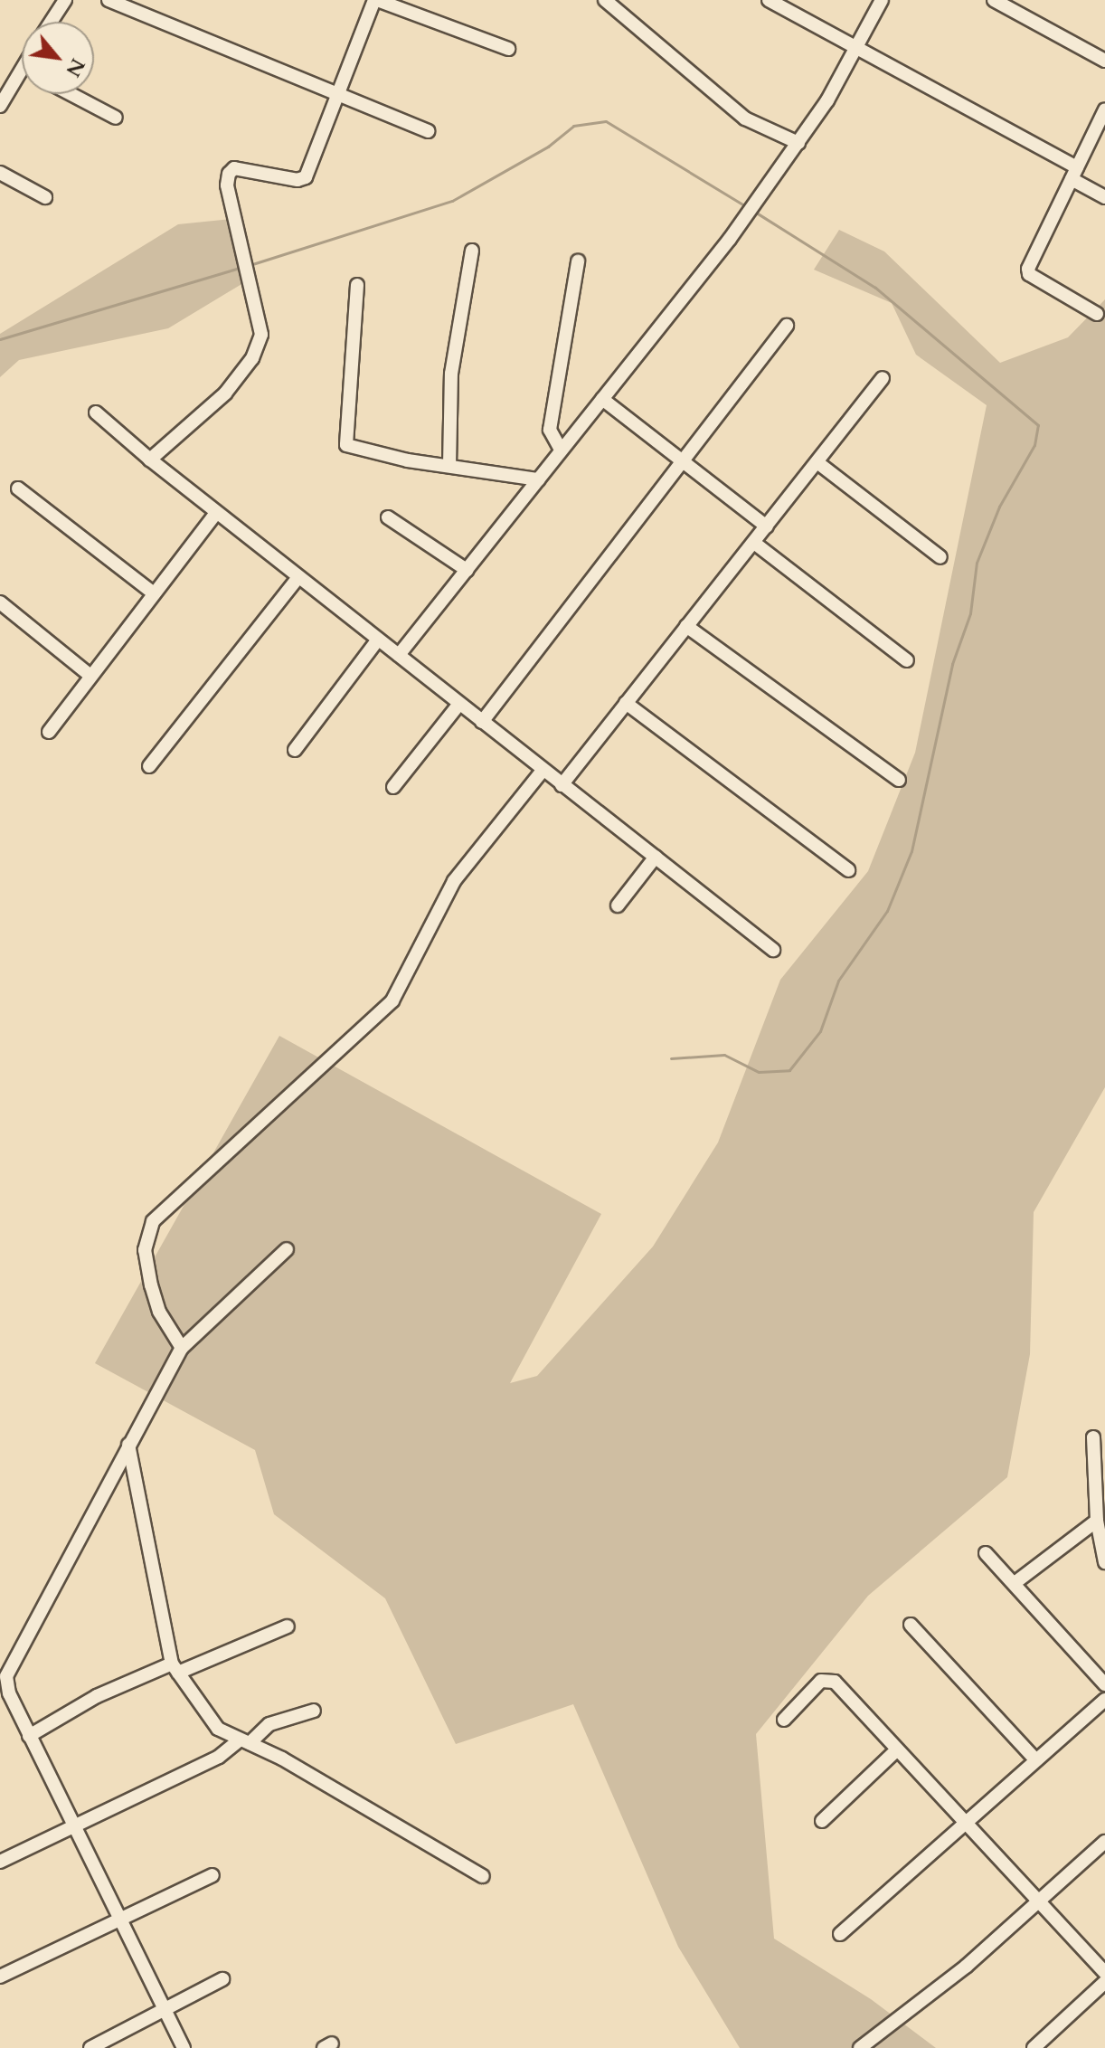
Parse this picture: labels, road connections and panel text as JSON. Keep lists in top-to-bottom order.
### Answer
{
  "north": "bottom right"
}
